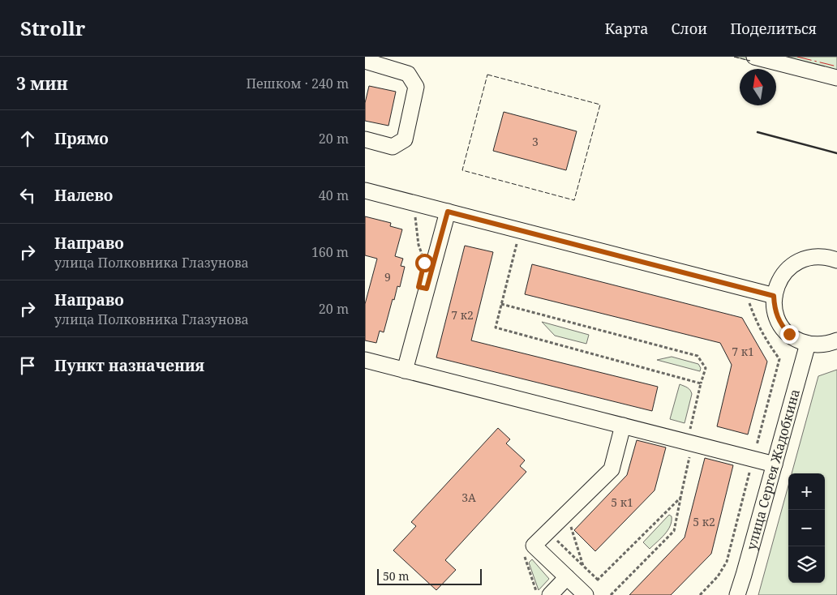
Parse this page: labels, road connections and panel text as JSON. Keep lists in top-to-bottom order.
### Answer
{
  "streets": {
    "street": ["улица Сергея Жадобкина"]
  },
  "house_numbers": [
    "3",
    "9",
    "7 к2",
    "7 к1",
    "3А",
    "5 к1",
    "5 к2"
  ],
  "scale_bar": "50 m",
  "north": "top",
  "page": {
    "header": "Strollr",
    "nav": ["Карта", "Слои", "Поделиться"],
    "heading": ["3 мин", "Пешком · 240 m"],
    "list": [
      ["Прямо", "20 m"],
      ["Налево", "40 m"],
      ["Направо", "улица Полковника Глазунова", "160 m"],
      ["Направо", "улица Полковника Глазунова", "20 m"],
      "Пункт назначения"
    ],
    "map_buttons": ["+", "−"],
    "scale": "50 m"
  }
}
